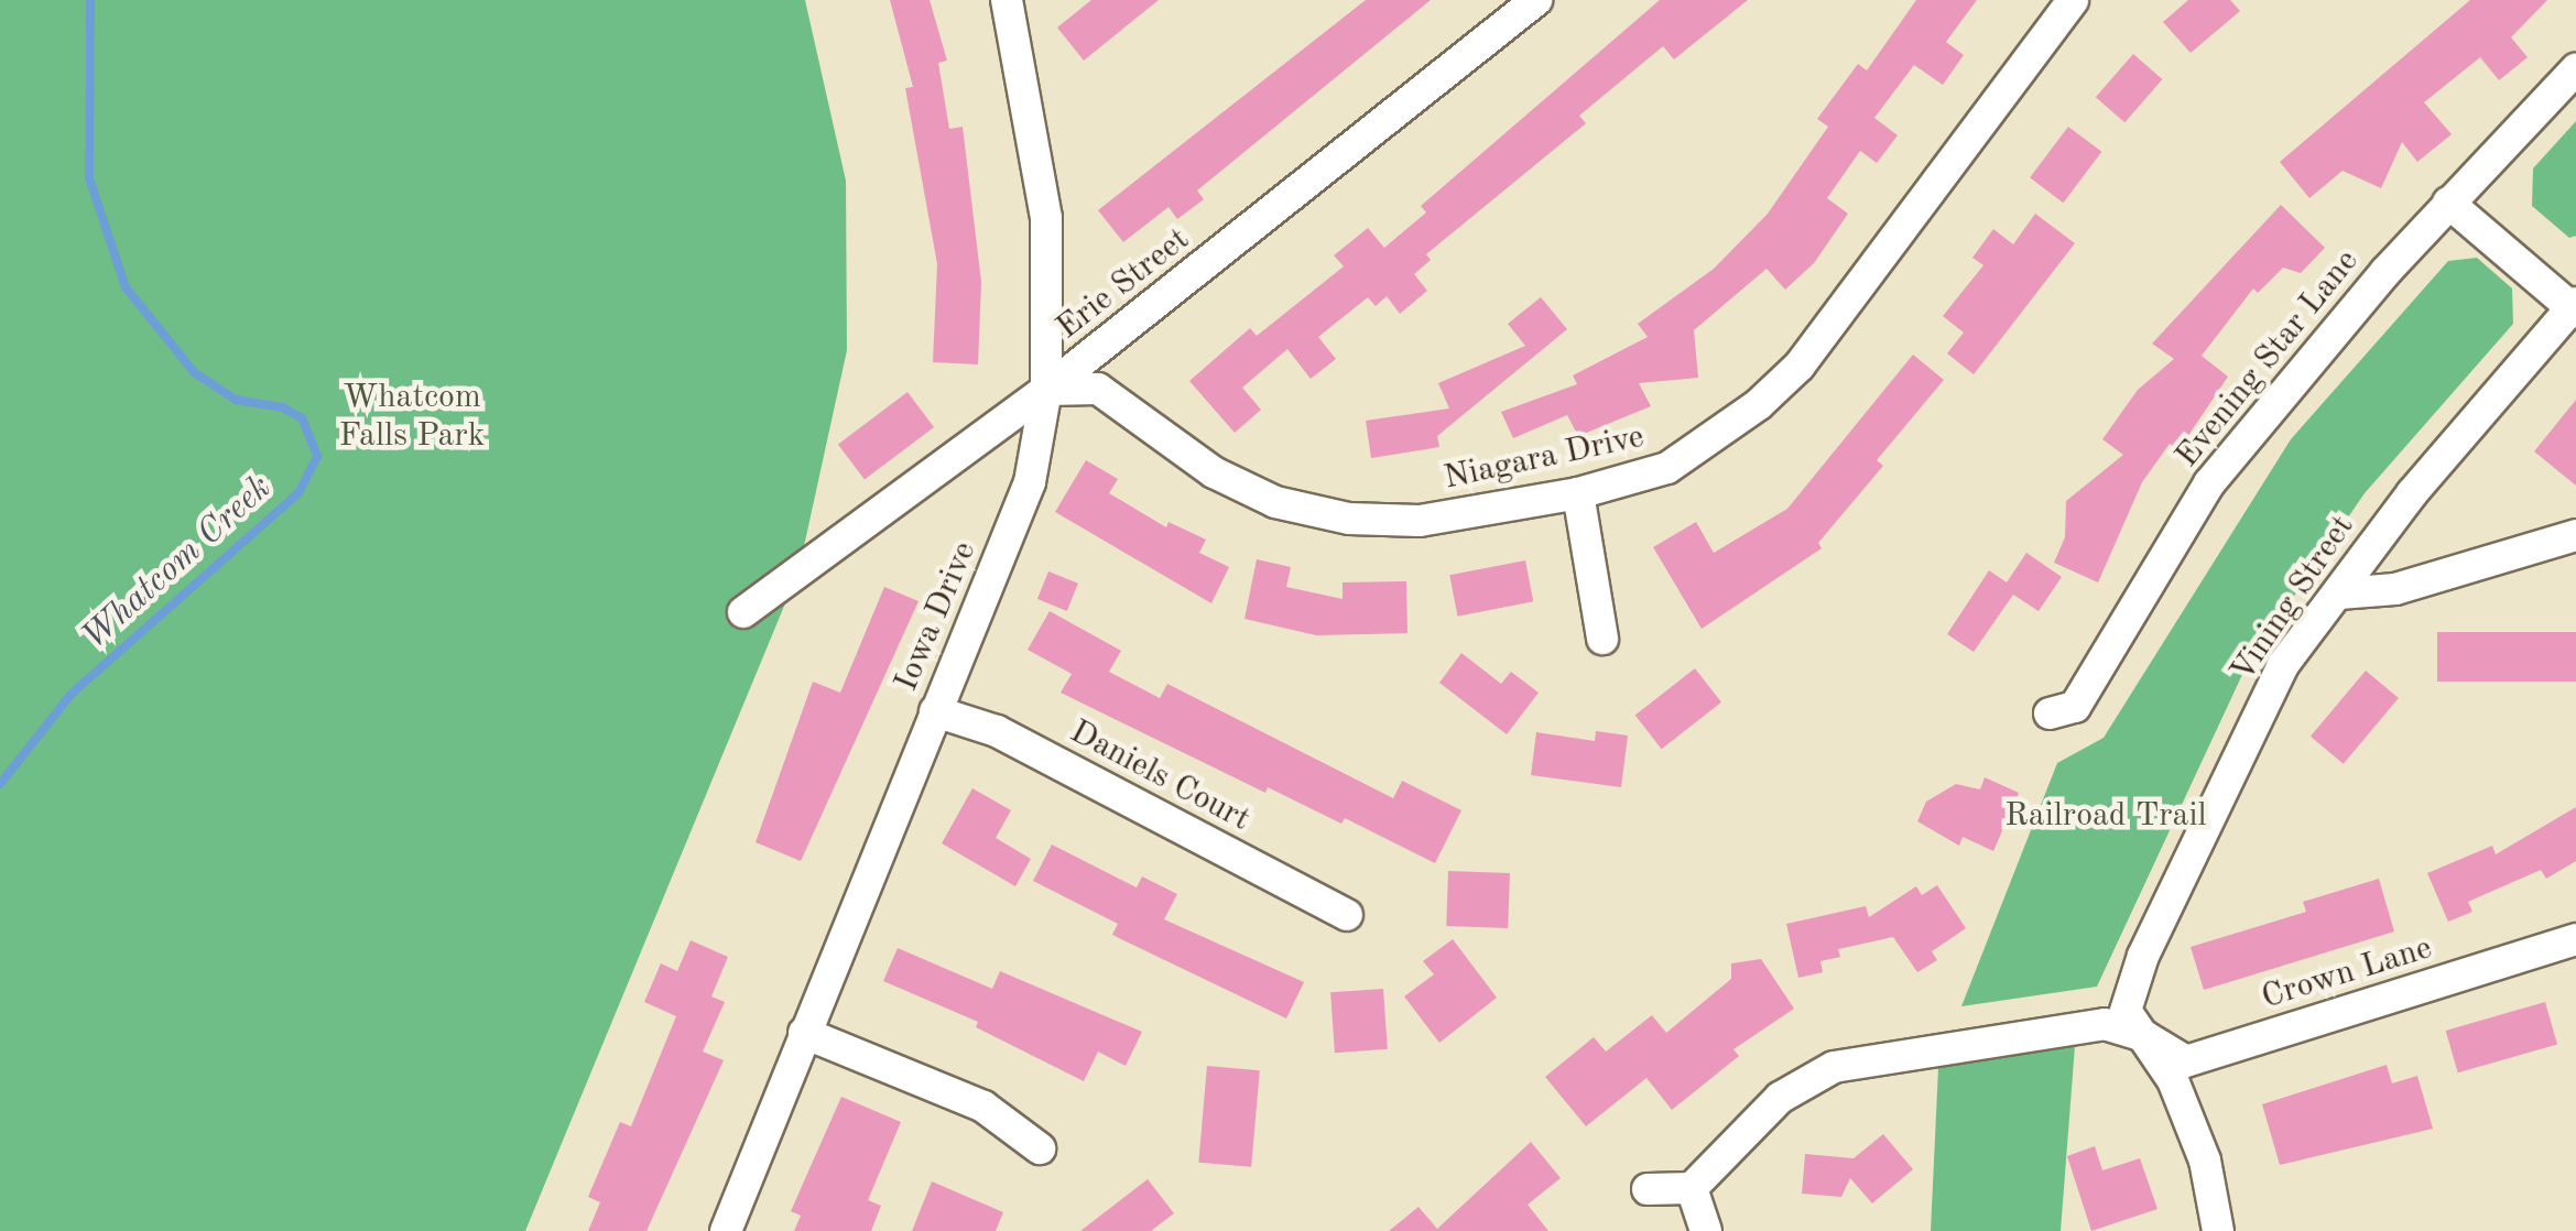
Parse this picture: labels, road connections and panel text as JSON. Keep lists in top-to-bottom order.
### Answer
{
  "streets": {
    "street": [
      "Erie Street",
      "Evening Star Lane",
      "Niagara Drive",
      "Vining Street",
      "Iowa Drive",
      "Daniels Court",
      "Crown Lane"
    ]
  },
  "crossings": [
    ["Erie Street", "Niagara Drive"],
    ["Erie Street", "Iowa Drive"],
    ["Niagara Drive", "Iowa Drive"],
    ["Vining Street", "Crown Lane"],
    ["Iowa Drive", "Daniels Court"]
  ],
  "water": ["Whatcom Creek"],
  "parks": ["Whatcom Falls Park", "Railroad Trail"]
}
